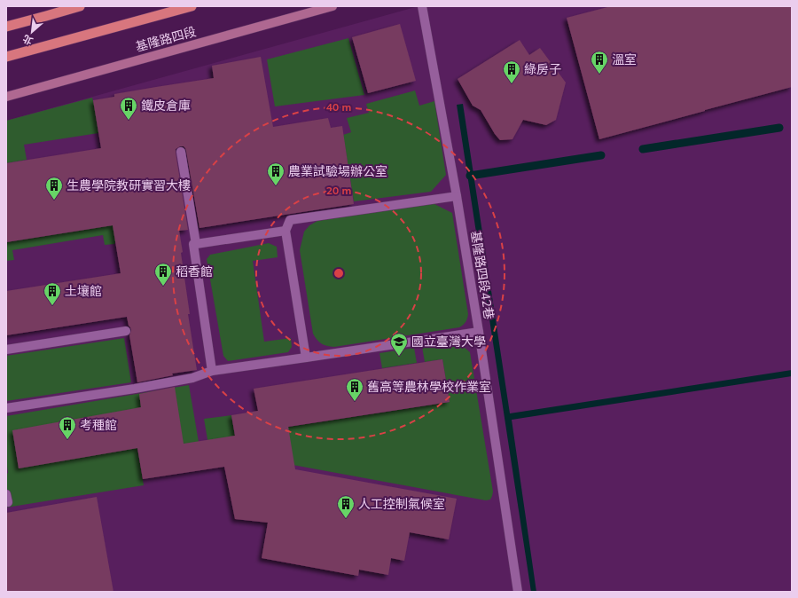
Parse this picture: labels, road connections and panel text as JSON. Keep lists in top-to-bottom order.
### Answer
{
  "streets": {
    "main road": ["基隆路四段"],
    "lane": ["基隆路四段42巷"]
  },
  "places": {
    "building": [
      "溫室",
      "綠房子",
      "鐵皮倉庫",
      "農業試驗場辦公室",
      "生農學院教研實習大樓",
      "稻香館",
      "土壤館",
      "舊高等農林學校作業室",
      "考種館",
      "人工控制氣候室"
    ],
    "school or university": ["國立臺灣大學"]
  },
  "north": "bottom left",
  "rings": ["40 m", "20 m"]
}
